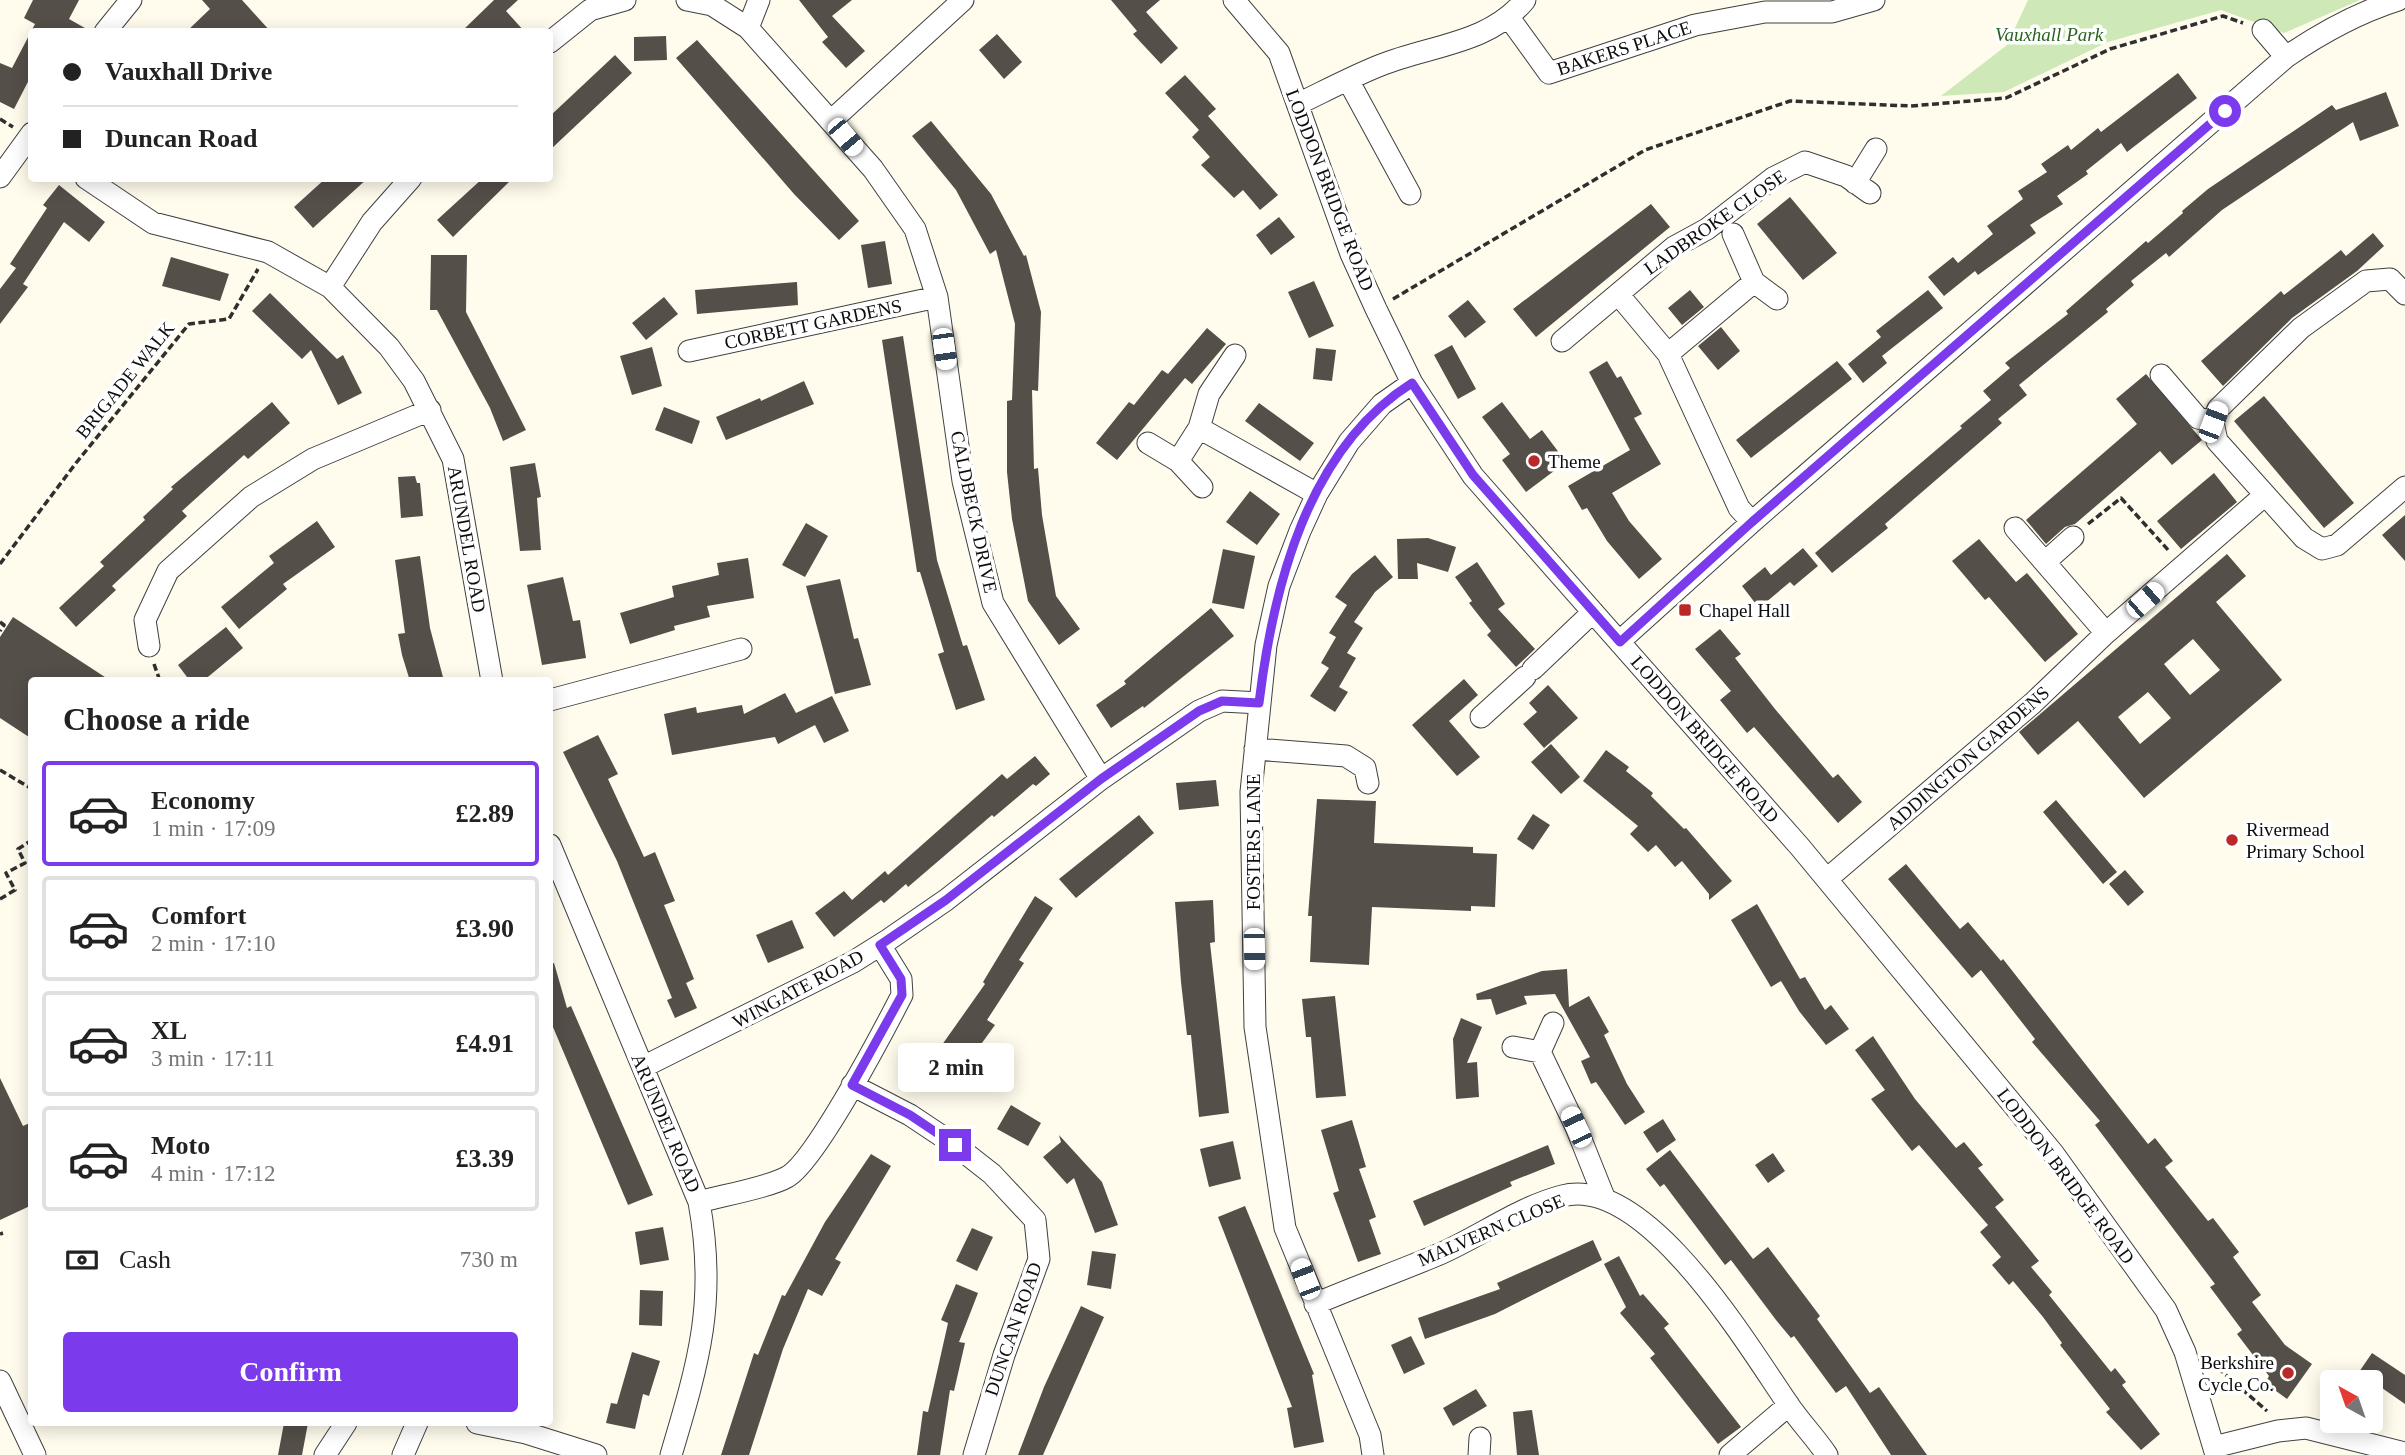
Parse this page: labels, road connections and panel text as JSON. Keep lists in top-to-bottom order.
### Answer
{
  "streets": {
    "street": [
      "BAKERS PLACE",
      "LODDON BRIDGE ROAD",
      "LADBROKE CLOSE",
      "CORBETT GARDENS",
      "CALDBECK DRIVE",
      "ARUNDEL ROAD",
      "ADDINGTON GARDENS",
      "FOSTERS LANE",
      "WINGATE ROAD",
      "MALVERN CLOSE",
      "DUNCAN ROAD"
    ],
    "path": ["BRIGADE WALK"]
  },
  "crossings": [
    ["LODDON BRIDGE ROAD", "ADDINGTON GARDENS"],
    ["LODDON BRIDGE ROAD", "FOSTERS LANE"],
    ["CORBETT GARDENS", "CALDBECK DRIVE"],
    ["BRIGADE WALK", "ARUNDEL ROAD"],
    ["CALDBECK DRIVE", "WINGATE ROAD"],
    ["ARUNDEL ROAD", "WINGATE ROAD"],
    ["FOSTERS LANE", "WINGATE ROAD"],
    ["FOSTERS LANE", "MALVERN CLOSE"]
  ],
  "parks": ["Vauxhall Park"],
  "places": {
    "other": ["Theme", "Rivermead Primary School", "Berkshire Cycle Co."],
    "transit": ["Chapel Hall"]
  },
  "north": "top left",
  "page": {
    "banner": ["Vauxhall Drive", "Duncan Road"],
    "heading": "Choose a ride",
    "list": [
      {
        "name": "Economy",
        "note": "1 min · 17:09",
        "value": "£2.89"
      },
      {
        "name": "Comfort",
        "note": "2 min · 17:10",
        "value": "£3.90"
      },
      {
        "name": "XL",
        "note": "3 min · 17:11",
        "value": "£4.91"
      },
      {
        "name": "Moto",
        "note": "4 min · 17:12",
        "value": "£3.39"
      }
    ],
    "bubble": "2 min",
    "pay": ["Cash", "730 m"],
    "buttons": "Confirm"
  }
}
